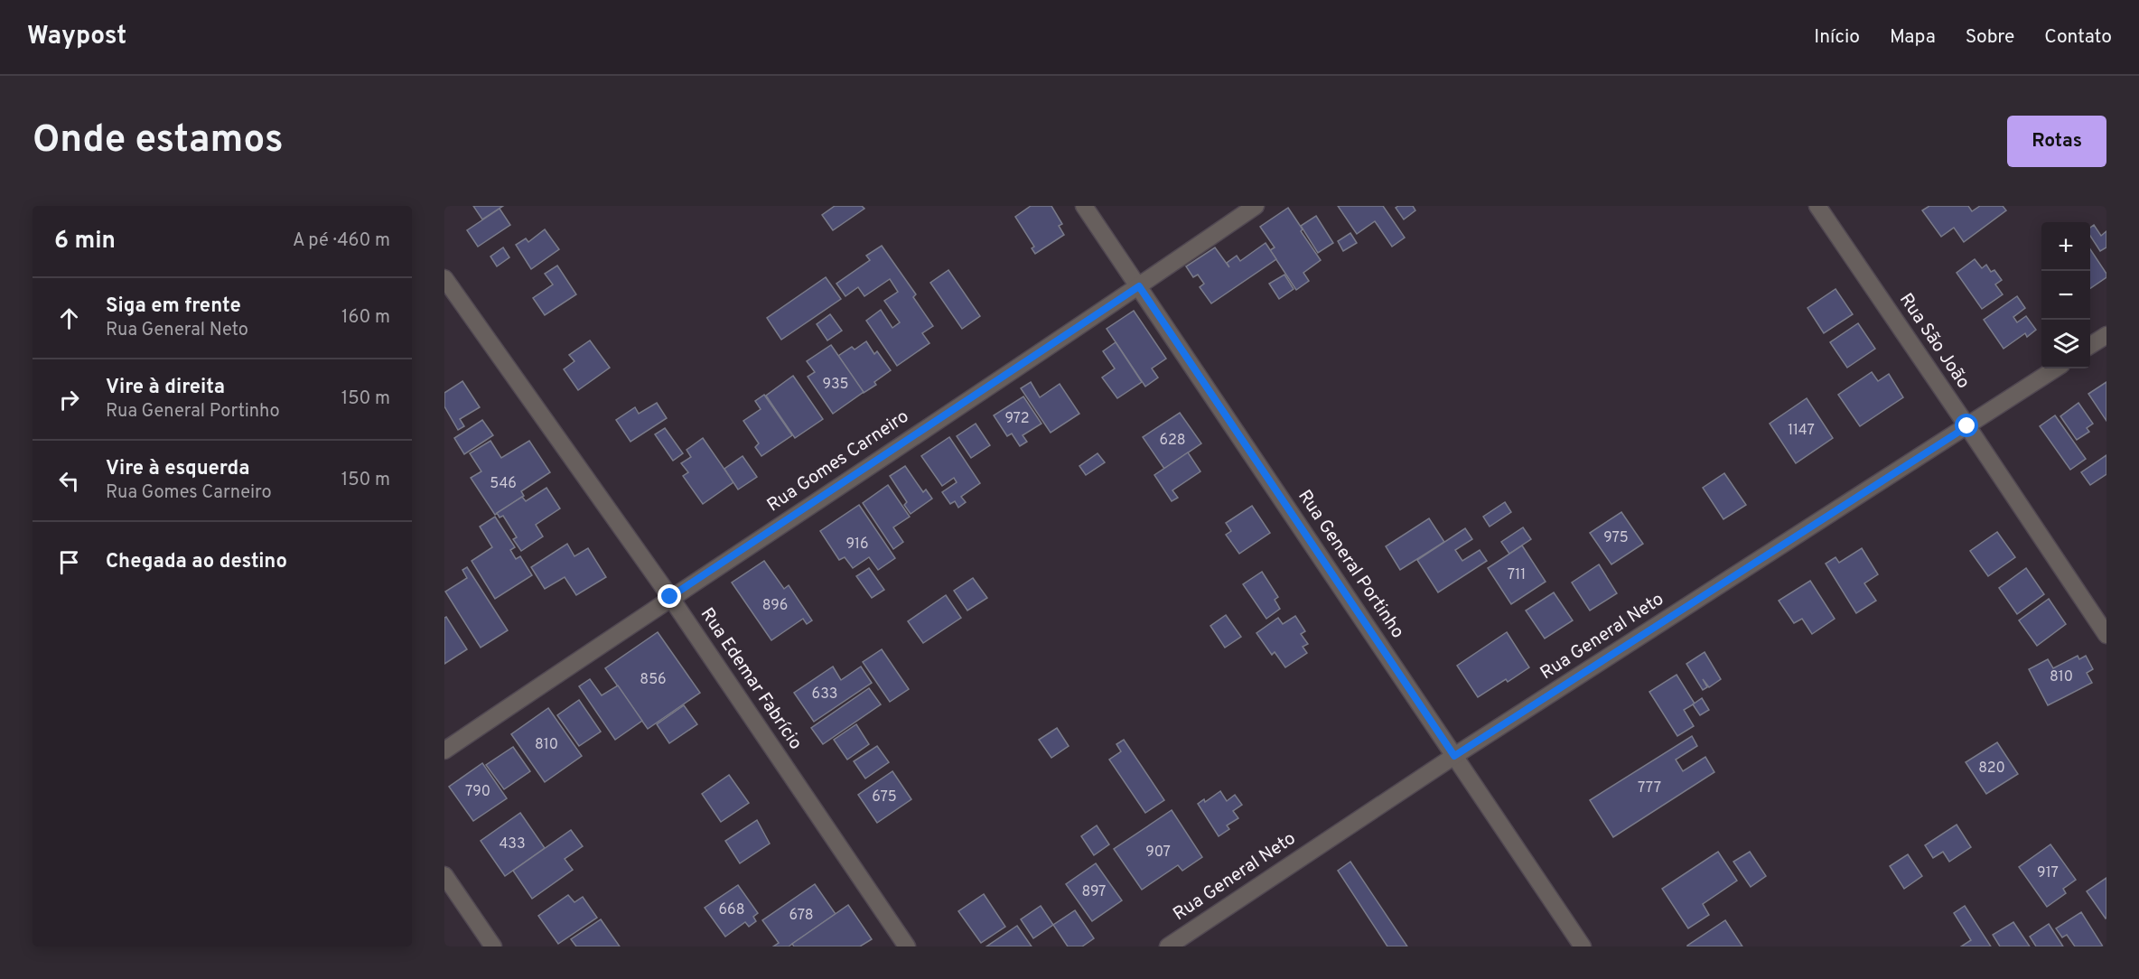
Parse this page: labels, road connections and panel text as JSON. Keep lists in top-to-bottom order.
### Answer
{
  "streets": {
    "street": [
      "Rua São João",
      "Rua Gomes Carneiro",
      "Rua General Portinho",
      "Rua General Neto",
      "Rua Edemar Fabrício"
    ]
  },
  "crossings": [
    ["Rua São João", "Rua General Neto"],
    ["Rua Gomes Carneiro", "Rua General Portinho"],
    ["Rua Gomes Carneiro", "Rua Edemar Fabrício"],
    ["Rua General Portinho", "Rua General Neto"]
  ],
  "house_numbers": [
    "935",
    "972",
    "1147",
    "628",
    "546",
    "975",
    "916",
    "711",
    "896",
    "810",
    "856",
    "633",
    "810",
    "820",
    "777",
    "790",
    "675",
    "433",
    "907",
    "917",
    "897",
    "668",
    "678"
  ],
  "page": {
    "header": "Waypost",
    "nav": [
      "Início",
      "Mapa",
      "Sobre",
      "Contato"
    ],
    "buttons": "Rotas",
    "title": "Onde estamos",
    "heading": ["6 min", "A pé · 460 m"],
    "map_buttons": ["+", "−"],
    "list": [
      ["Siga em frente", "Rua General Neto", "160 m"],
      ["Vire à direita", "Rua General Portinho", "150 m"],
      ["Vire à esquerda", "Rua Gomes Carneiro", "150 m"],
      "Chegada ao destino"
    ]
  }
}
